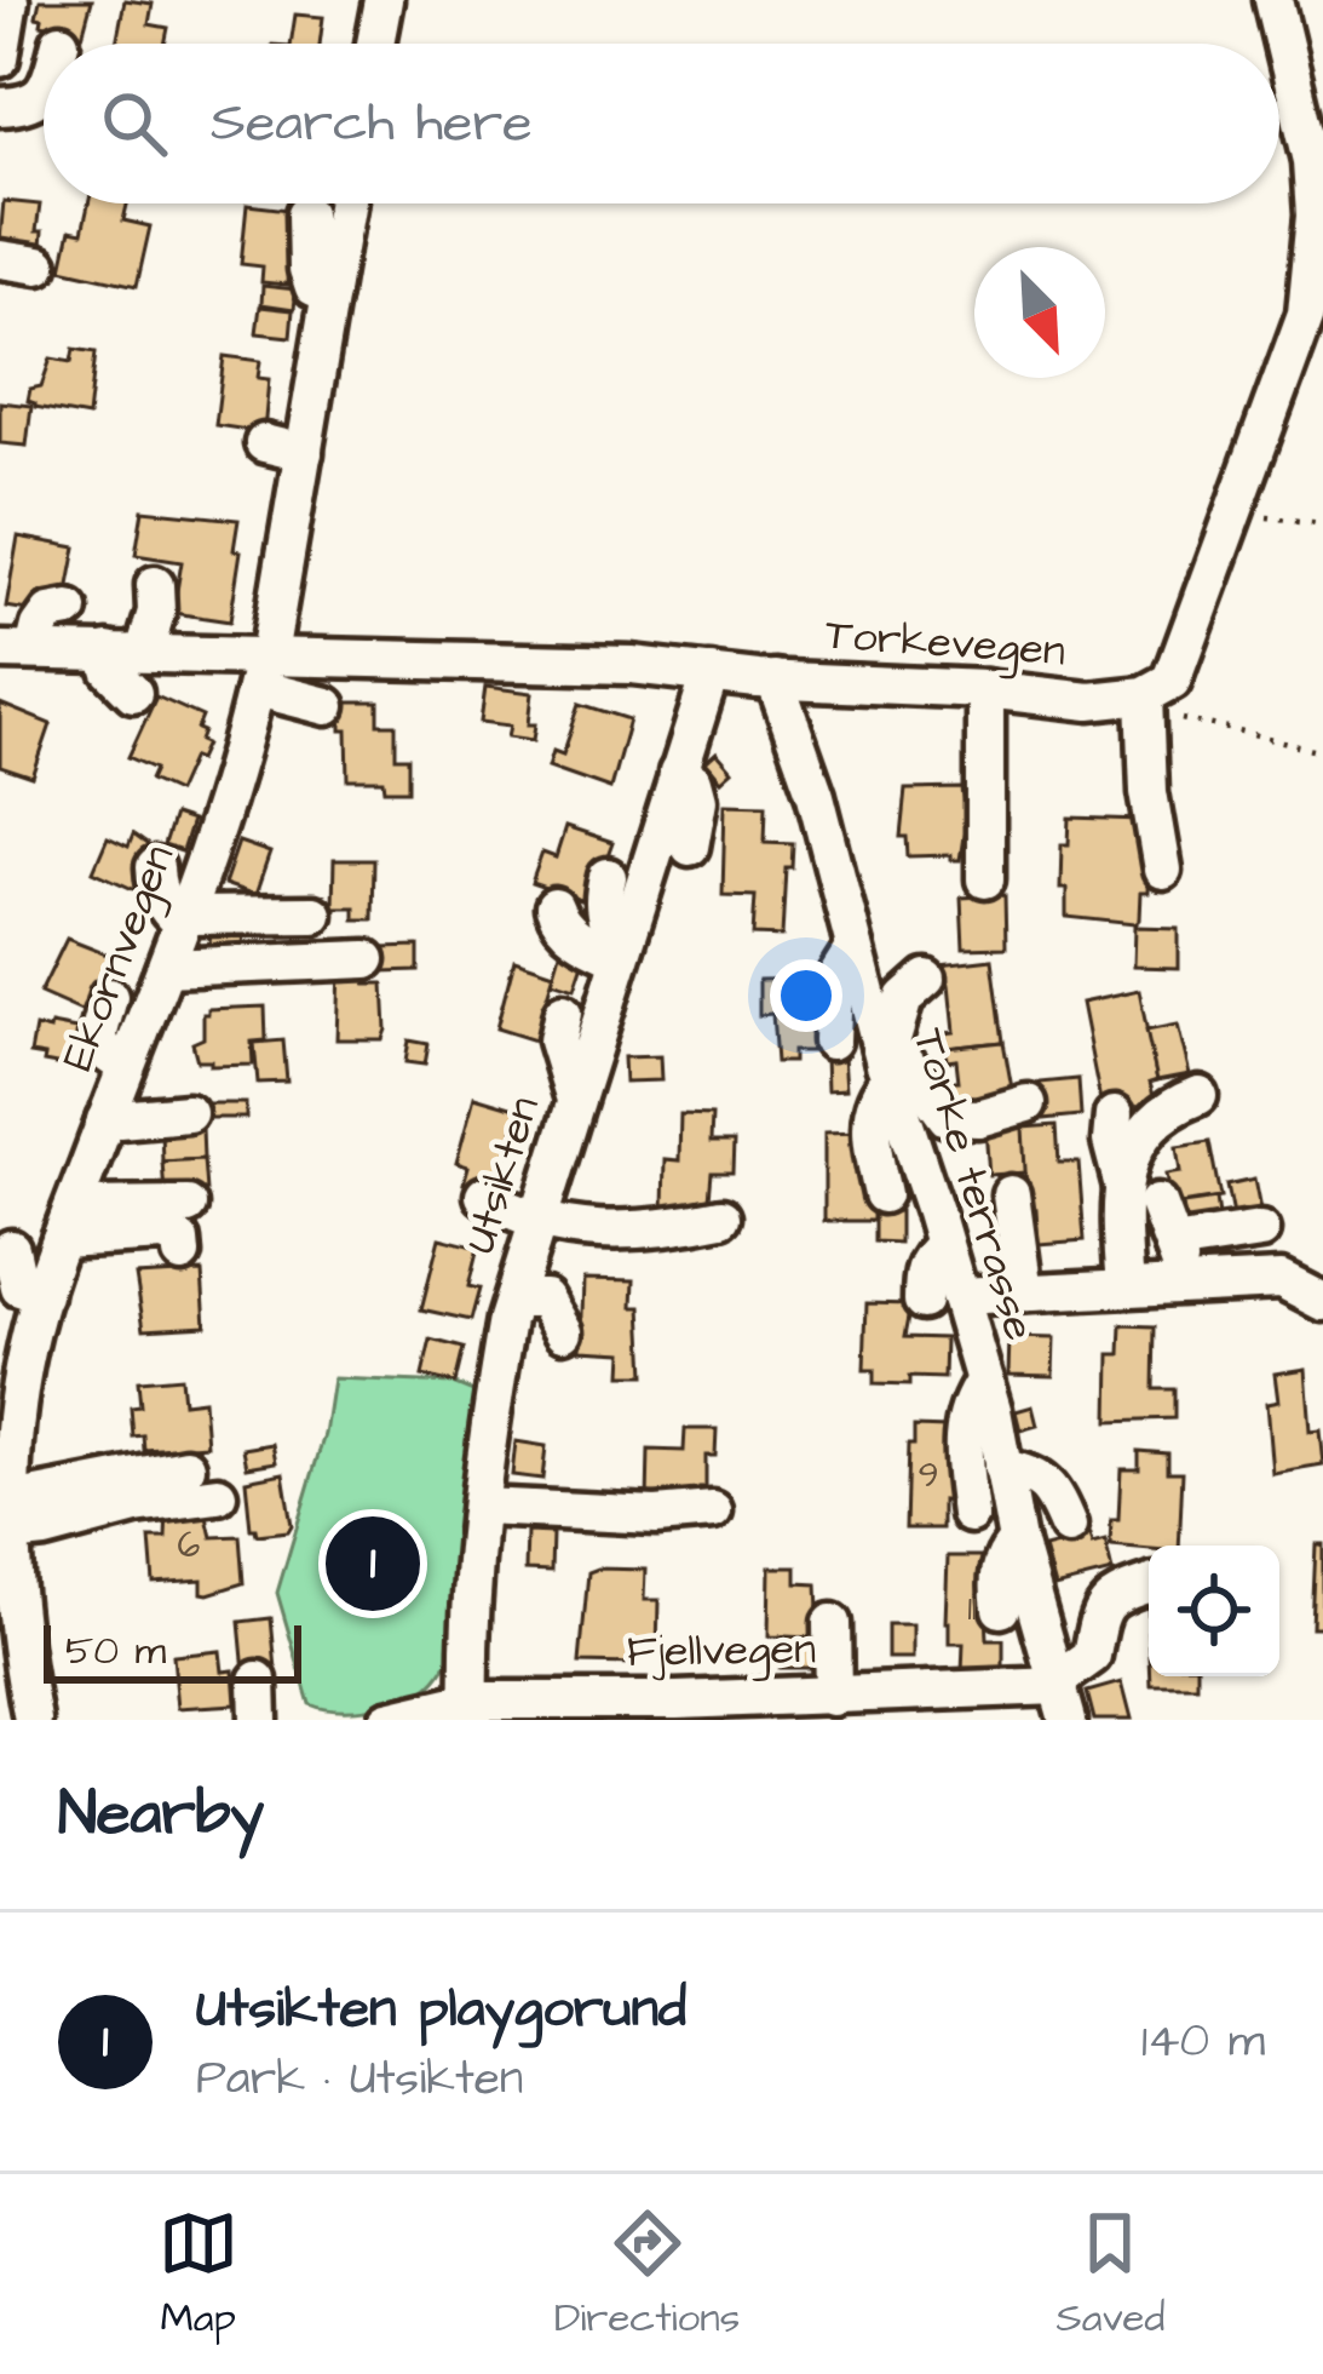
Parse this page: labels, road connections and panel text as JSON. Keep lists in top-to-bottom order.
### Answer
{
  "streets": {
    "street": [
      "Torkevegen",
      "Ekornvegen",
      "Utsikten",
      "Torke terrasse",
      "Fjellvegen"
    ]
  },
  "crossings": [
    ["Torkevegen", "Ekornvegen"],
    ["Torkevegen", "Utsikten"],
    ["Torkevegen", "Torke terrasse"],
    ["Utsikten", "Fjellvegen"],
    ["Torke terrasse", "Fjellvegen"]
  ],
  "house_numbers": ["9", "6", "11"],
  "scale_bar": "50 m",
  "north": "bottom right",
  "page": {
    "search": "Search here",
    "pins": "1",
    "scale": "50 m",
    "heading": "Nearby",
    "list": [
      {
        "mark": "1",
        "name": "Utsikten playgorund",
        "note": "Park · Utsikten",
        "value": "140 m"
      }
    ],
    "nav": ["Map", "Directions", "Saved"]
  }
}
